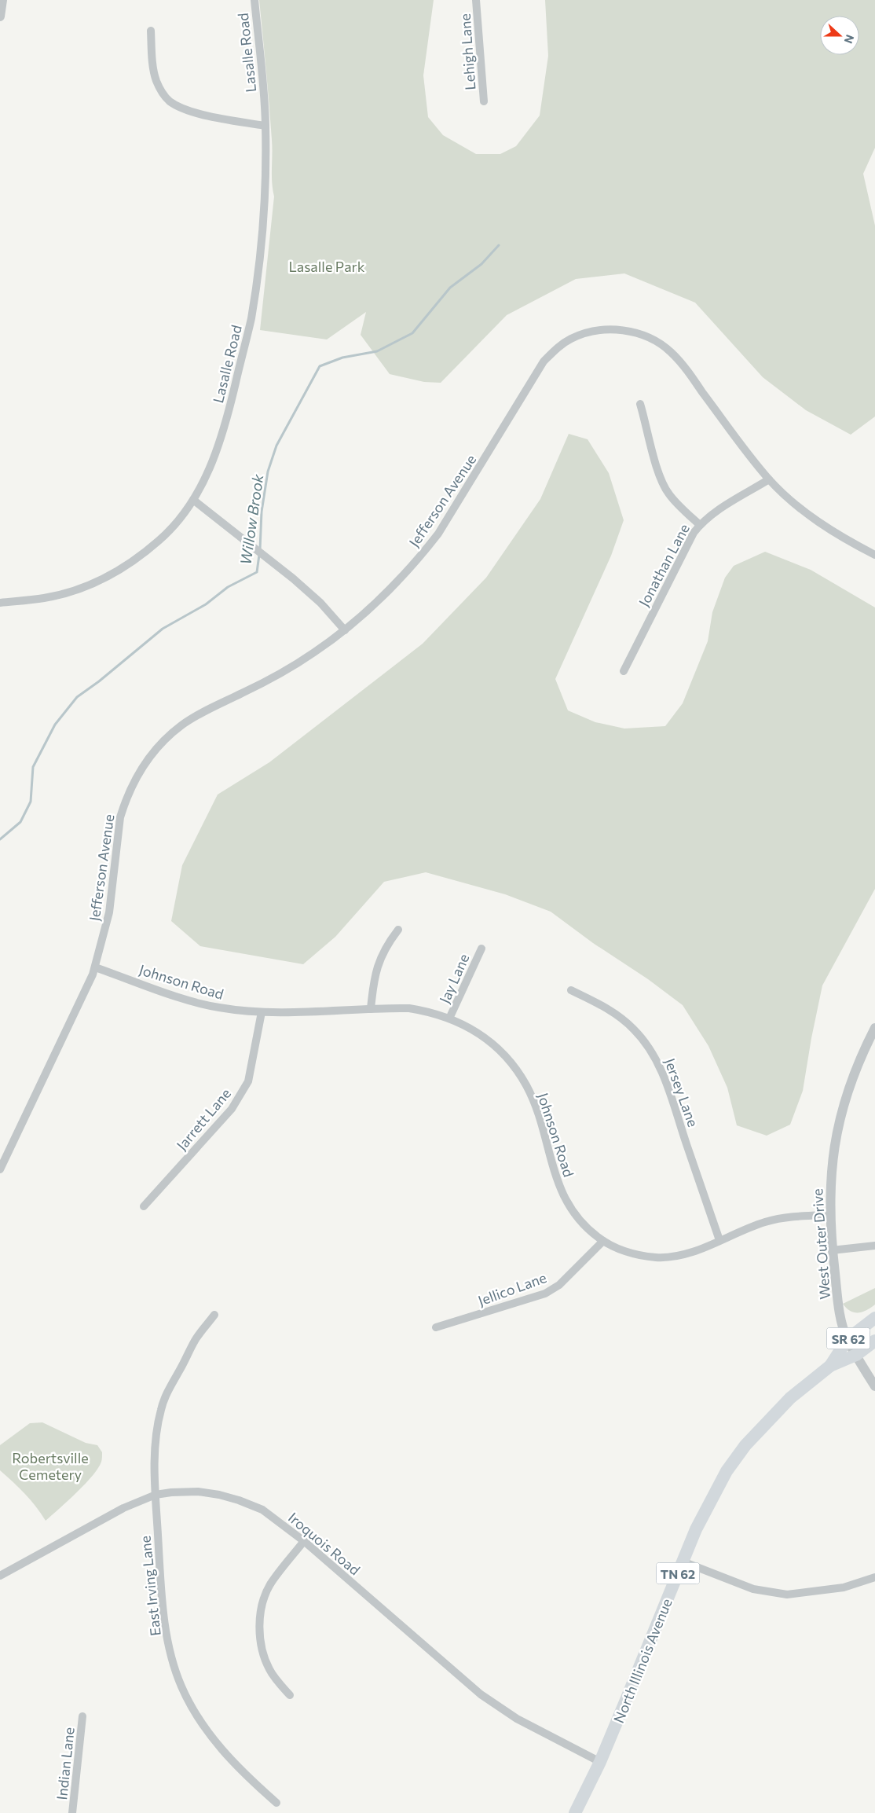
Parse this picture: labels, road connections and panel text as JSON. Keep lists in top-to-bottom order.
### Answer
{
  "streets": {
    "highway": ["SR 62", "TN 62", "North Illinois Avenue"],
    "street": [
      "Lehigh Lane",
      "Lasalle Road",
      "Jefferson Avenue",
      "Jonathan Lane",
      "Jay Lane",
      "Johnson Road",
      "Jersey Lane",
      "Jarrett Lane",
      "West Outer Drive",
      "Jellico Lane",
      "Iroquois Road",
      "East Irving Lane",
      "Indian Lane"
    ]
  },
  "crossings": [
    ["Jefferson Avenue", "Jonathan Lane"],
    ["Jefferson Avenue", "Johnson Road"],
    ["Jay Lane", "Johnson Road"],
    ["Johnson Road", "Jersey Lane"],
    ["Johnson Road", "Jarrett Lane"],
    ["Johnson Road", "West Outer Drive"],
    ["Johnson Road", "Jellico Lane"],
    ["West Outer Drive", "SR 62"],
    ["SR 62", "North Illinois Avenue"],
    ["Iroquois Road", "East Irving Lane"],
    ["Iroquois Road", "North Illinois Avenue"]
  ],
  "water": ["Willow Brook"],
  "parks": ["Lasalle Park", "Robertsville Cemetery"],
  "north": "right"
}
